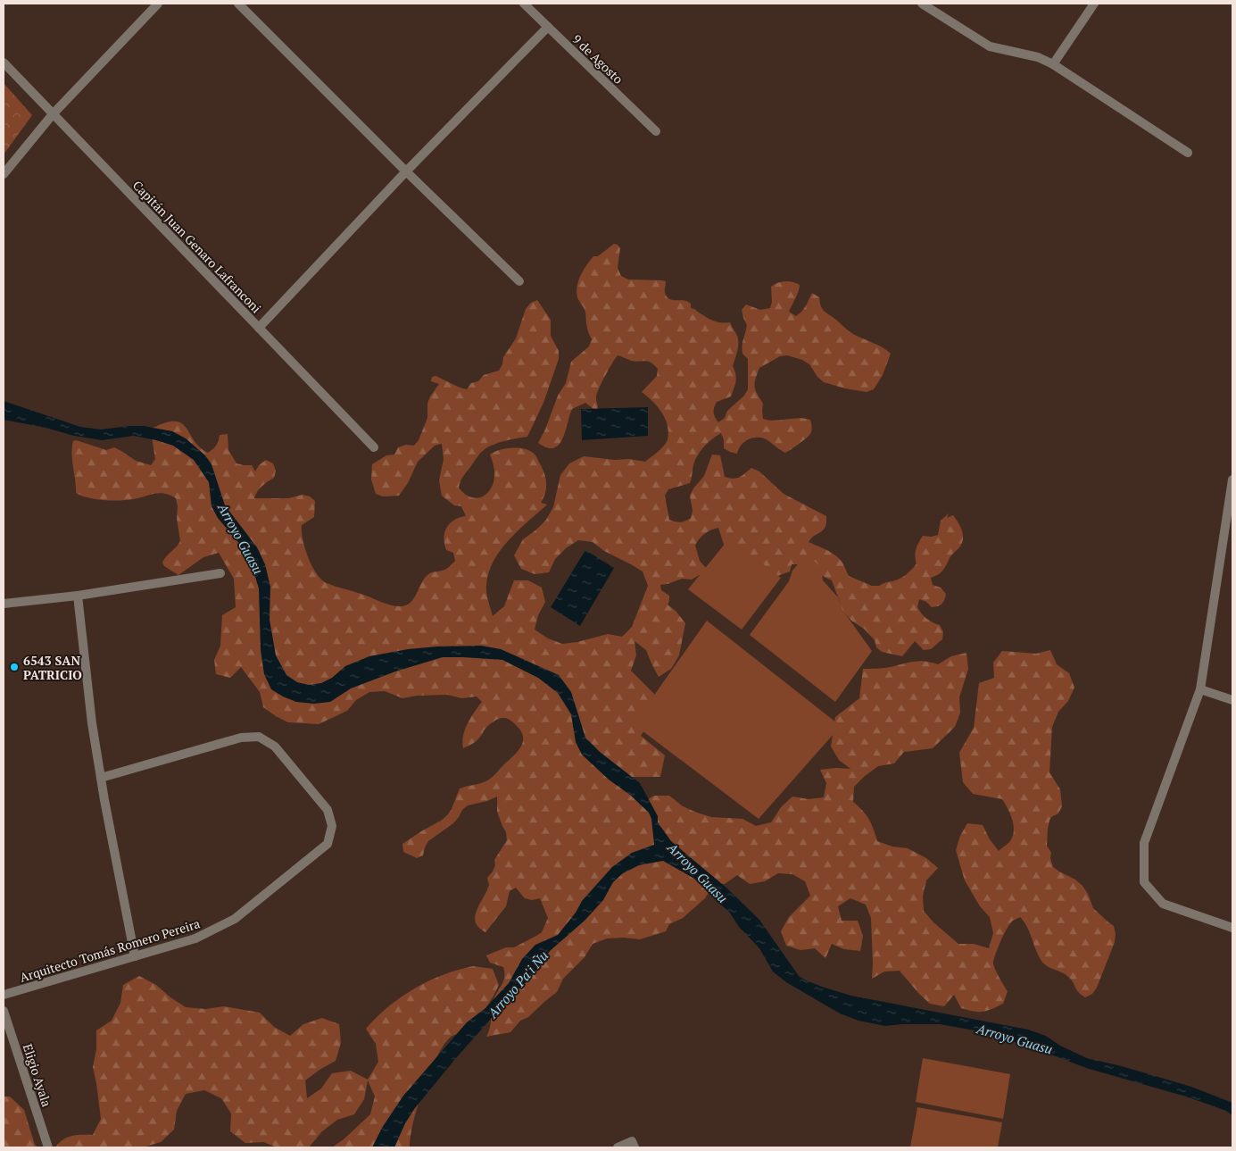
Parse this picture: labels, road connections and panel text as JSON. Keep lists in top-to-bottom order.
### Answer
{
  "streets": {
    "street": [
      "9 de Agosto",
      "Capitán Juan Genaro Lafranconi",
      "Arquitecto Tomás Romero Pereira",
      "Eligio Ayala"
    ]
  },
  "water": ["Arroyo Guasu", "Arroyo Pa'i Ñu"],
  "places": ["6543 SAN PATRICIO"]
}
